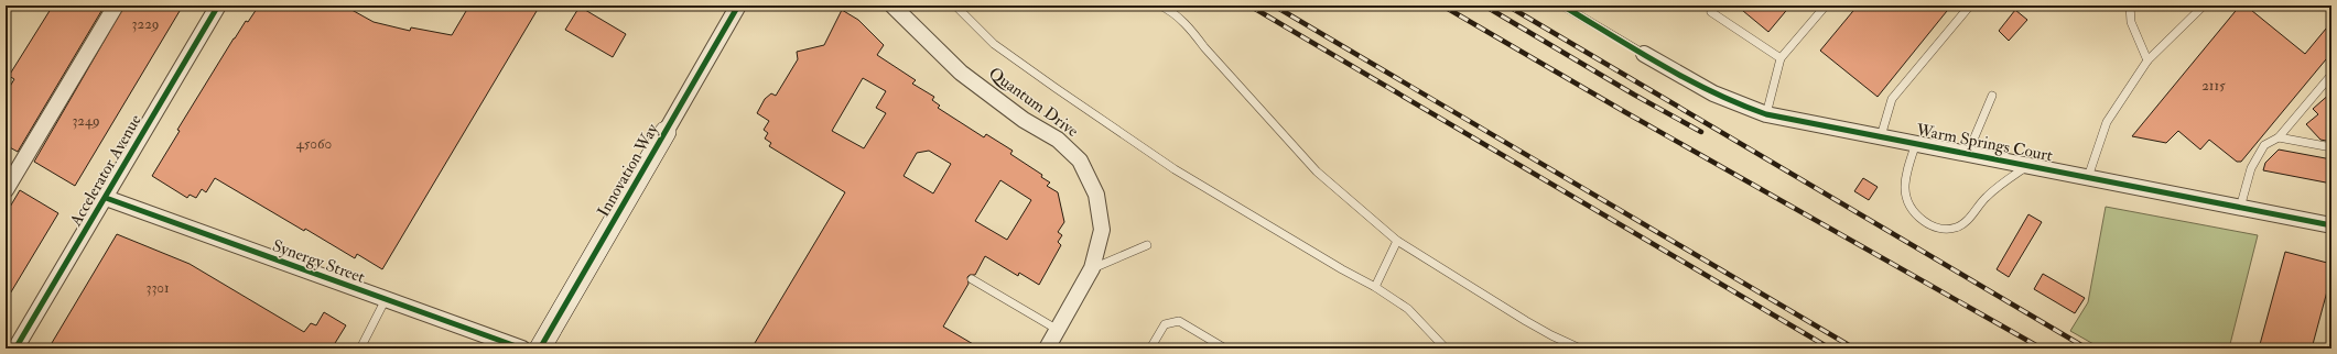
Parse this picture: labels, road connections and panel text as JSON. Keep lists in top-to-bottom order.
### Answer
{
  "streets": {
    "street": [
      "Quantum Drive",
      "Warm Springs Court",
      "Accelerator Avenue",
      "Innovation Way",
      "Synergy Street"
    ]
  },
  "crossings": [
    ["Accelerator Avenue", "Synergy Street"]
  ],
  "house_numbers": [
    "3229",
    "2115",
    "3249",
    "45060",
    "3301"
  ]
}
